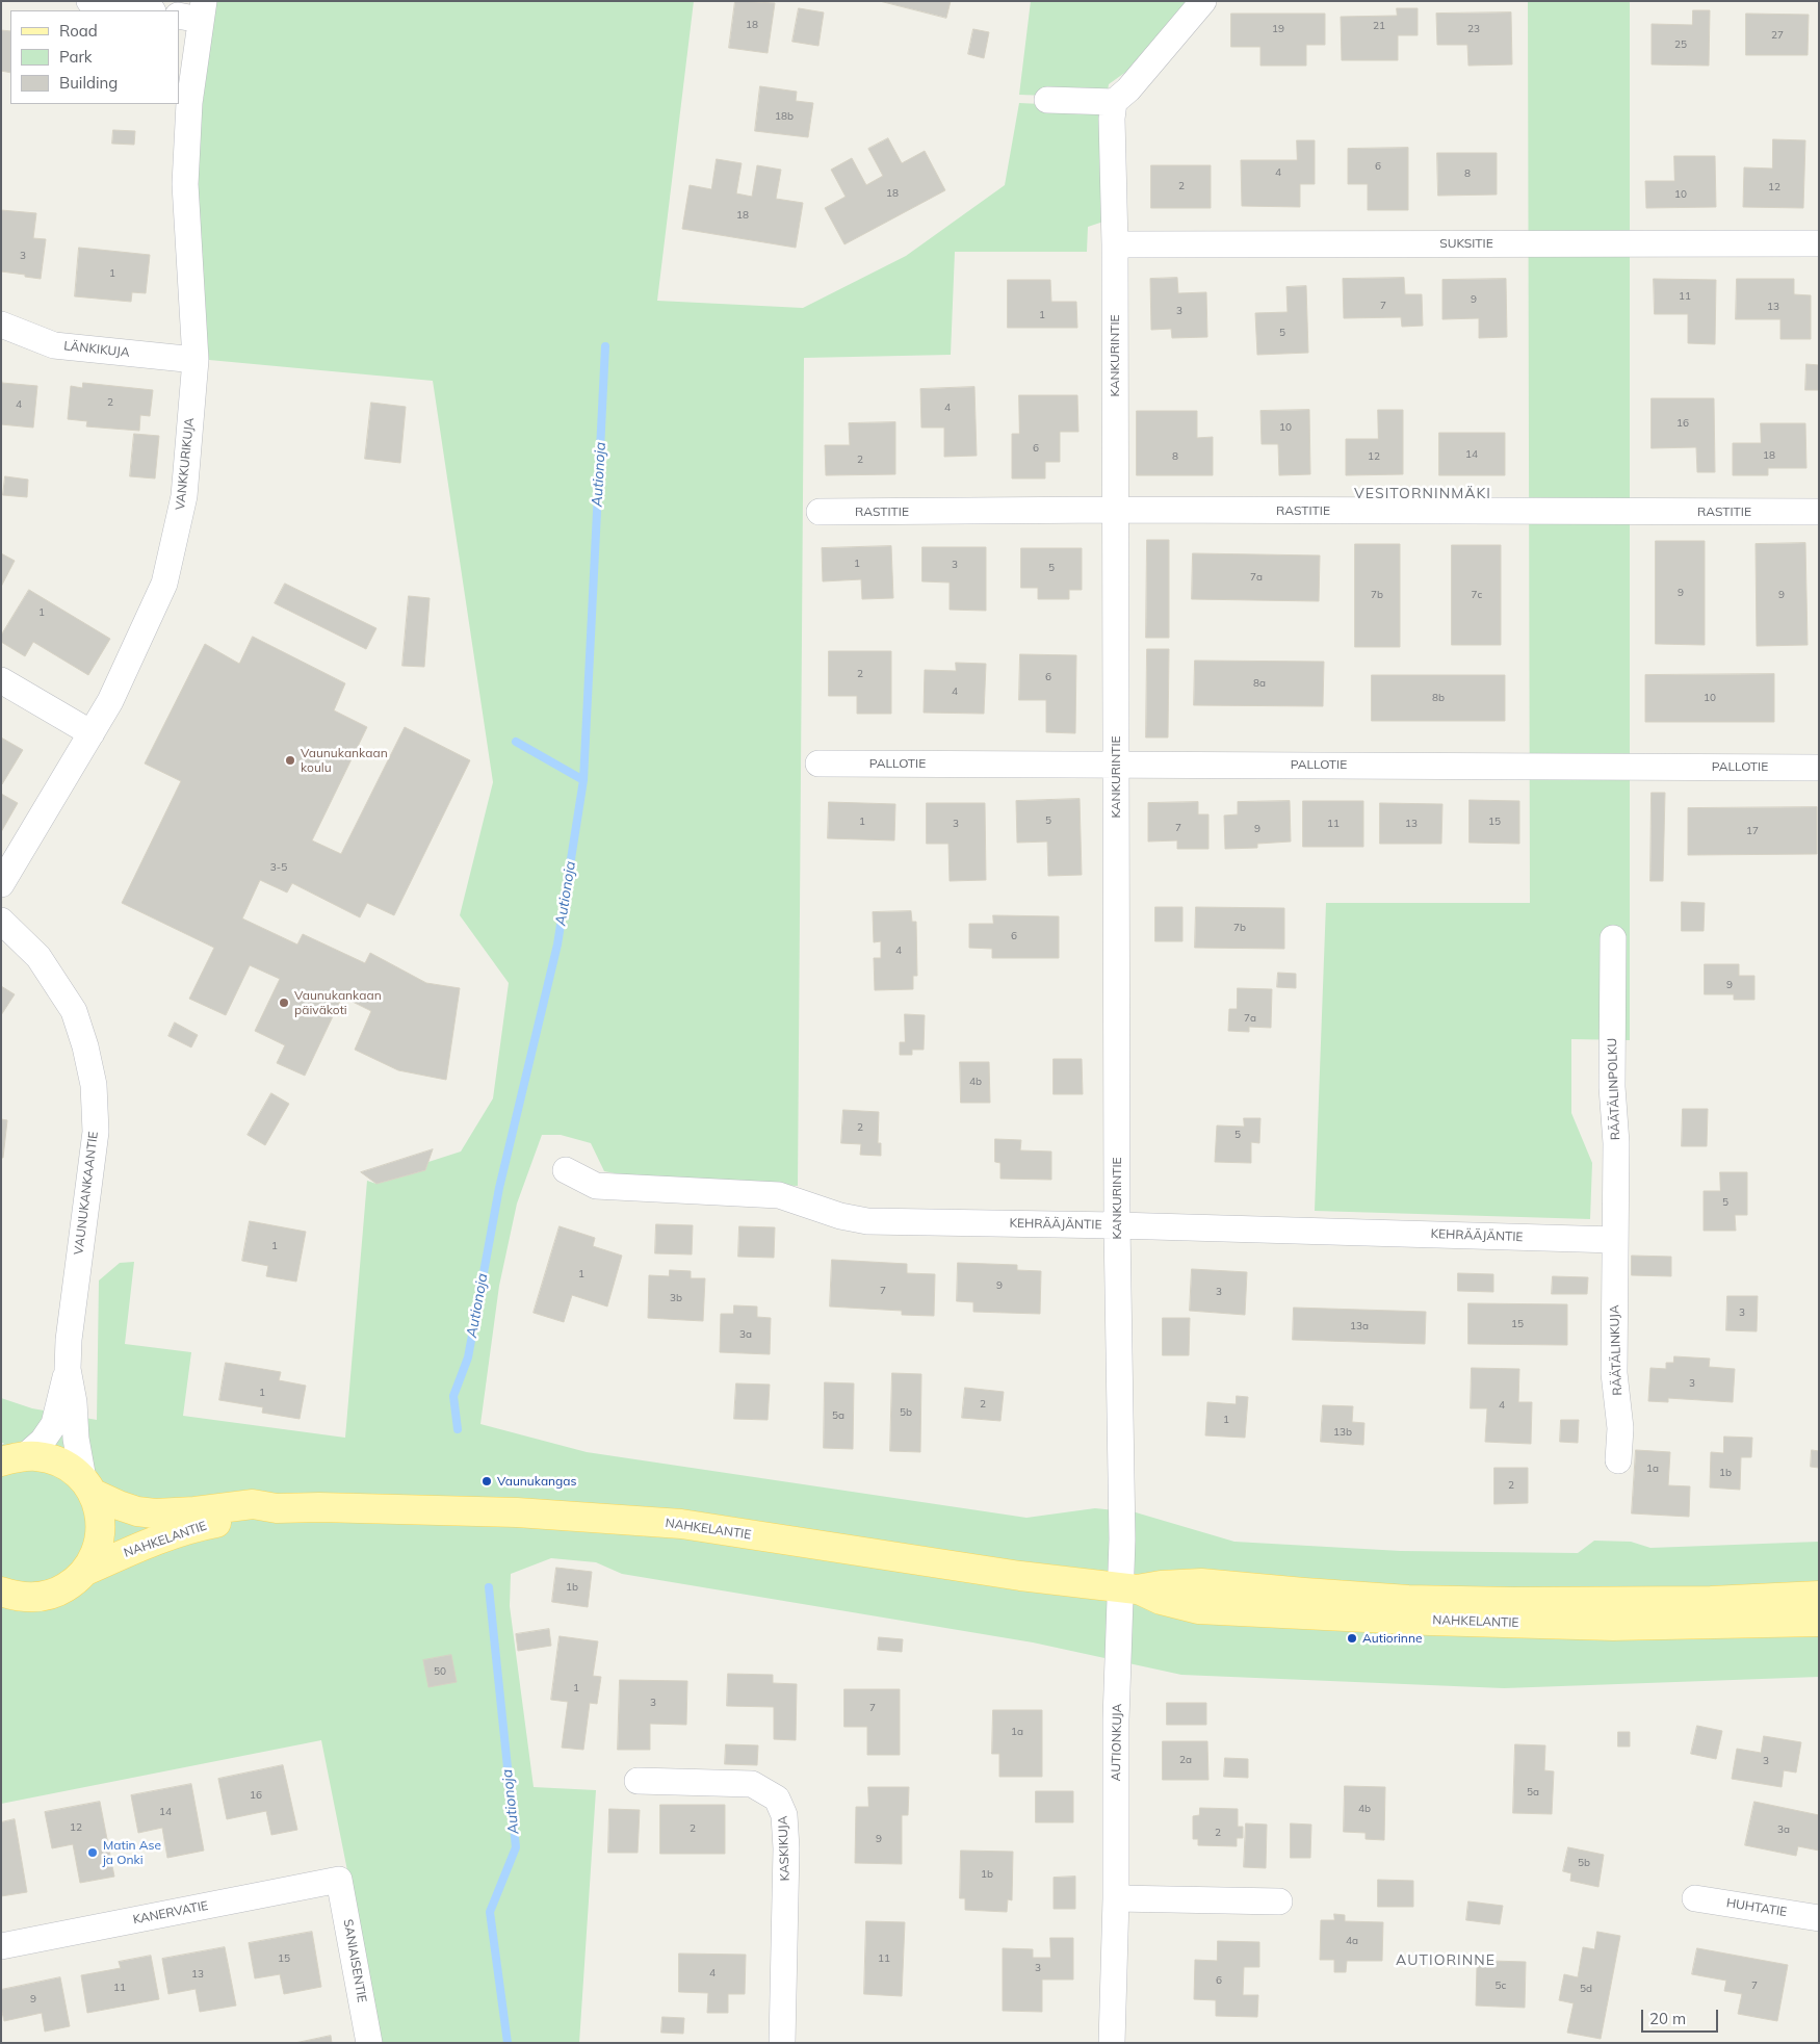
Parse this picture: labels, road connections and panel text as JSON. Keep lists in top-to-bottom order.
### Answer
{
  "streets": {
    "main road": ["NAHKELANTIE"],
    "street": [
      "SUKSITIE",
      "LÄNKIKUJA",
      "KANKURINTIE",
      "VANKKURIKUJA",
      "RASTITIE",
      "PALLOTIE",
      "RÄÄTÄLINPOLKU",
      "VAUNUKANKAANTIE",
      "KEHRÄÄJÄNTIE",
      "RÄÄTÄLINKUJA",
      "AUTIONKUJA",
      "KASKIKUJA",
      "HUHTATIE",
      "KANERVATIE",
      "SANIAISENTIE"
    ]
  },
  "crossings": [
    ["SUKSITIE", "KANKURINTIE"],
    ["LÄNKIKUJA", "VANKKURIKUJA"],
    ["KANKURINTIE", "RASTITIE"],
    ["KANKURINTIE", "PALLOTIE"],
    ["KANKURINTIE", "KEHRÄÄJÄNTIE"],
    ["KANKURINTIE", "NAHKELANTIE"],
    ["KANKURINTIE", "AUTIONKUJA"],
    ["RÄÄTÄLINPOLKU", "KEHRÄÄJÄNTIE"],
    ["RÄÄTÄLINPOLKU", "RÄÄTÄLINKUJA"],
    ["VAUNUKANKAANTIE", "NAHKELANTIE"],
    ["KEHRÄÄJÄNTIE", "RÄÄTÄLINKUJA"],
    ["NAHKELANTIE", "AUTIONKUJA"],
    ["KANERVATIE", "SANIAISENTIE"]
  ],
  "districts": ["VESITORNINMÄKI", "AUTIORINNE"],
  "water": ["Autionoja"],
  "places": [
    "Vaunukankaan koulu",
    "Vaunukankaan päiväkoti",
    "Vaunukangas",
    "Autiorinne",
    "Matin Ase ja Onki"
  ],
  "house_numbers": [
    "18",
    "21",
    "19",
    "23",
    "27",
    "25",
    "18b",
    "6",
    "4",
    "8",
    "2",
    "12",
    "18",
    "10",
    "18",
    "3",
    "1",
    "11",
    "9",
    "7",
    "13",
    "3",
    "1",
    "5",
    "2",
    "4",
    "4",
    "16",
    "10",
    "6",
    "14",
    "18",
    "8",
    "12",
    "2",
    "1",
    "3",
    "5",
    "7a",
    "9",
    "7b",
    "7c",
    "9",
    "1",
    "2",
    "6",
    "8a",
    "4",
    "8b",
    "10",
    "5",
    "1",
    "15",
    "3",
    "11",
    "13",
    "7",
    "9",
    "17",
    "3-5",
    "7b",
    "6",
    "4",
    "9",
    "7a",
    "4b",
    "2",
    "5",
    "5",
    "1",
    "1",
    "9",
    "7",
    "3",
    "3b",
    "3",
    "15",
    "13a",
    "3a",
    "3",
    "1",
    "2",
    "4",
    "5b",
    "5a",
    "1",
    "13b",
    "1a",
    "1b",
    "2",
    "1b",
    "50",
    "1",
    "3",
    "7",
    "1a",
    "2a",
    "3",
    "5a",
    "16",
    "4b",
    "14",
    "12",
    "2",
    "3a",
    "2",
    "9",
    "5b",
    "1b",
    "4a",
    "15",
    "11",
    "3",
    "4",
    "13",
    "6",
    "5c",
    "7",
    "11",
    "5d",
    "9"
  ],
  "legend": ["Road", "Park", "Building"],
  "scale_bar": "20 m"
}
